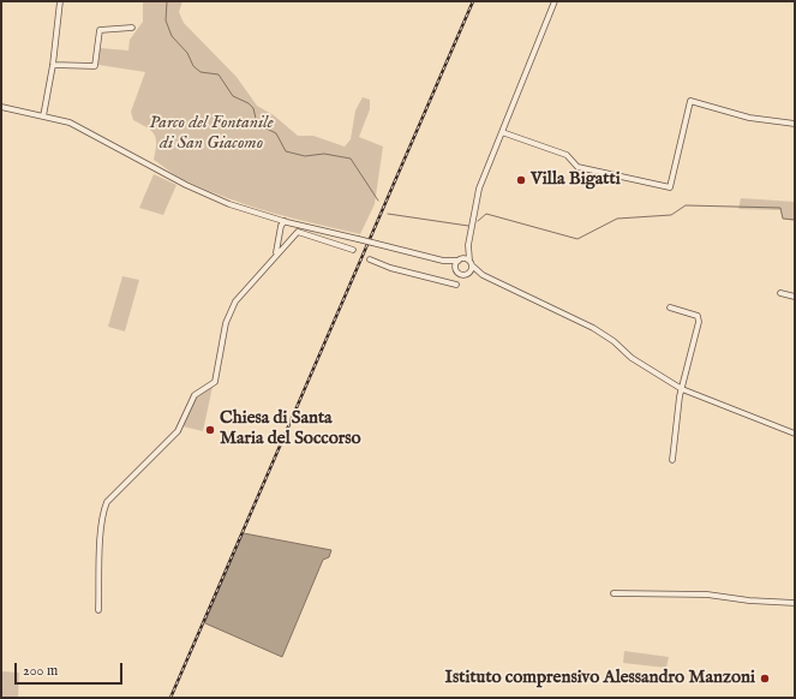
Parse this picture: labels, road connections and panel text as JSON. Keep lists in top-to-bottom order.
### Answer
{
  "parks": ["Parco del Fontanile di San Giacomo"],
  "places": ["Villa Bigatti", "Chiesa di Santa Maria del Soccorso", "Istituto comprensivo Alessandro Manzoni"],
  "scale_bar": "200 m"
}
